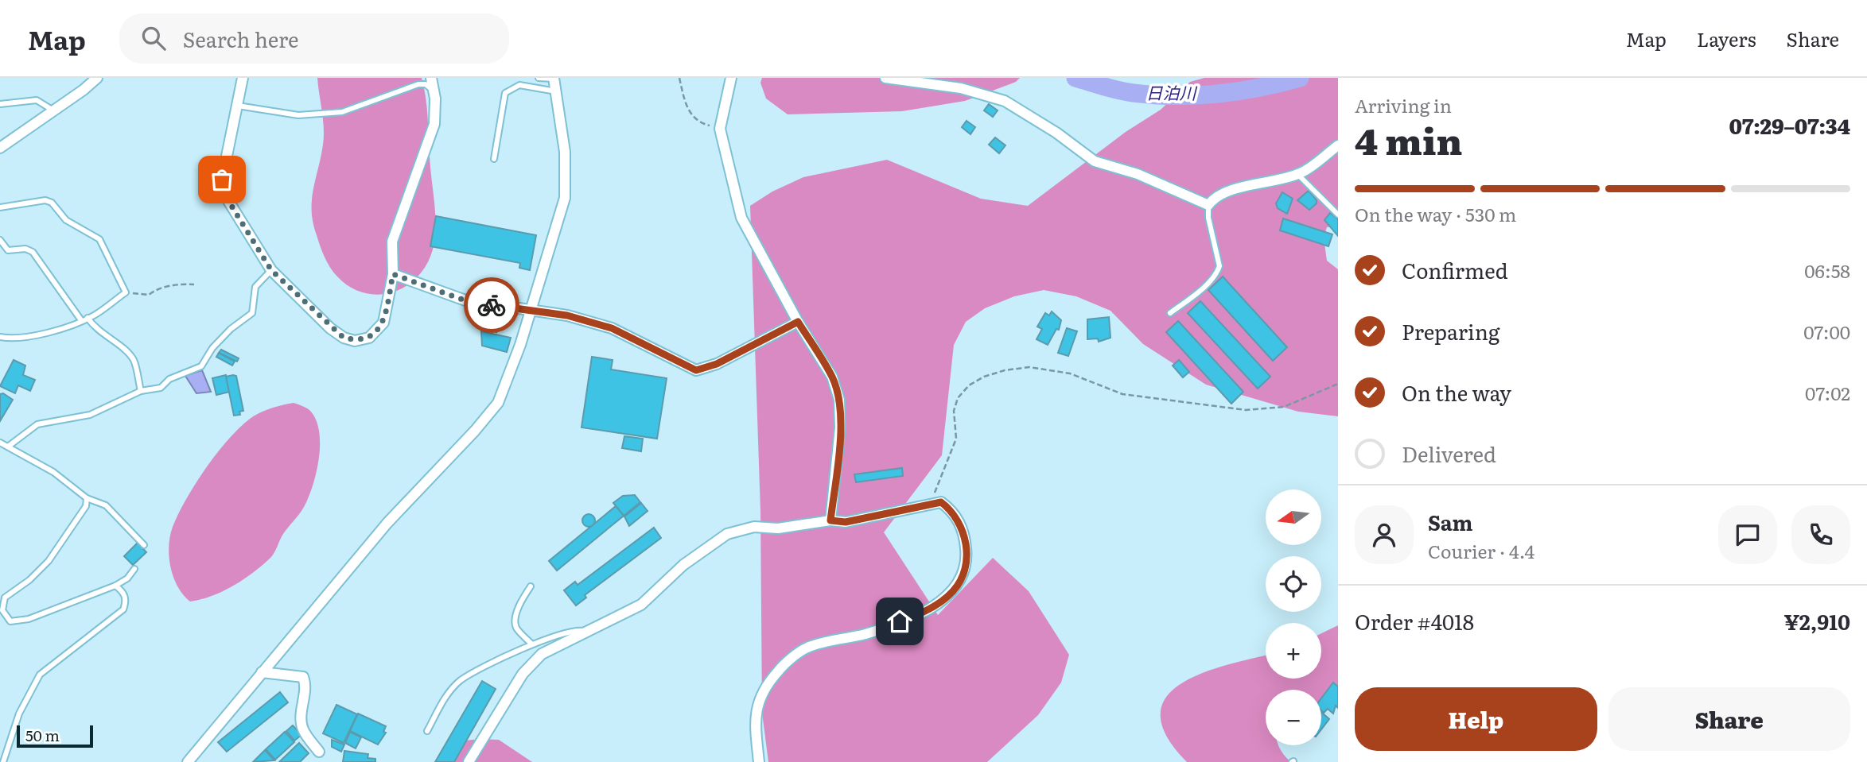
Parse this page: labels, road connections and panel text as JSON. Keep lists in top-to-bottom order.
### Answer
{
  "water": ["日泊川"],
  "scale_bar": "50 m",
  "north": "left",
  "page": {
    "header": "Map",
    "search": "Search here",
    "nav": ["Map", "Layers", "Share"],
    "heading": ["4 min", "Arriving in", "07:29–07:34"],
    "panel": [
      "Sam",
      "Courier · 4.4",
      "Order #4018",
      "¥2,910"
    ],
    "bar": "On the way · 530 m",
    "list": [
      ["Confirmed", "06:58"],
      ["Preparing", "07:00"],
      ["On the way", "07:02"],
      "Delivered"
    ],
    "map_buttons": ["+", "−"],
    "buttons": ["Help", "Share"],
    "scale": "50 m"
  }
}
